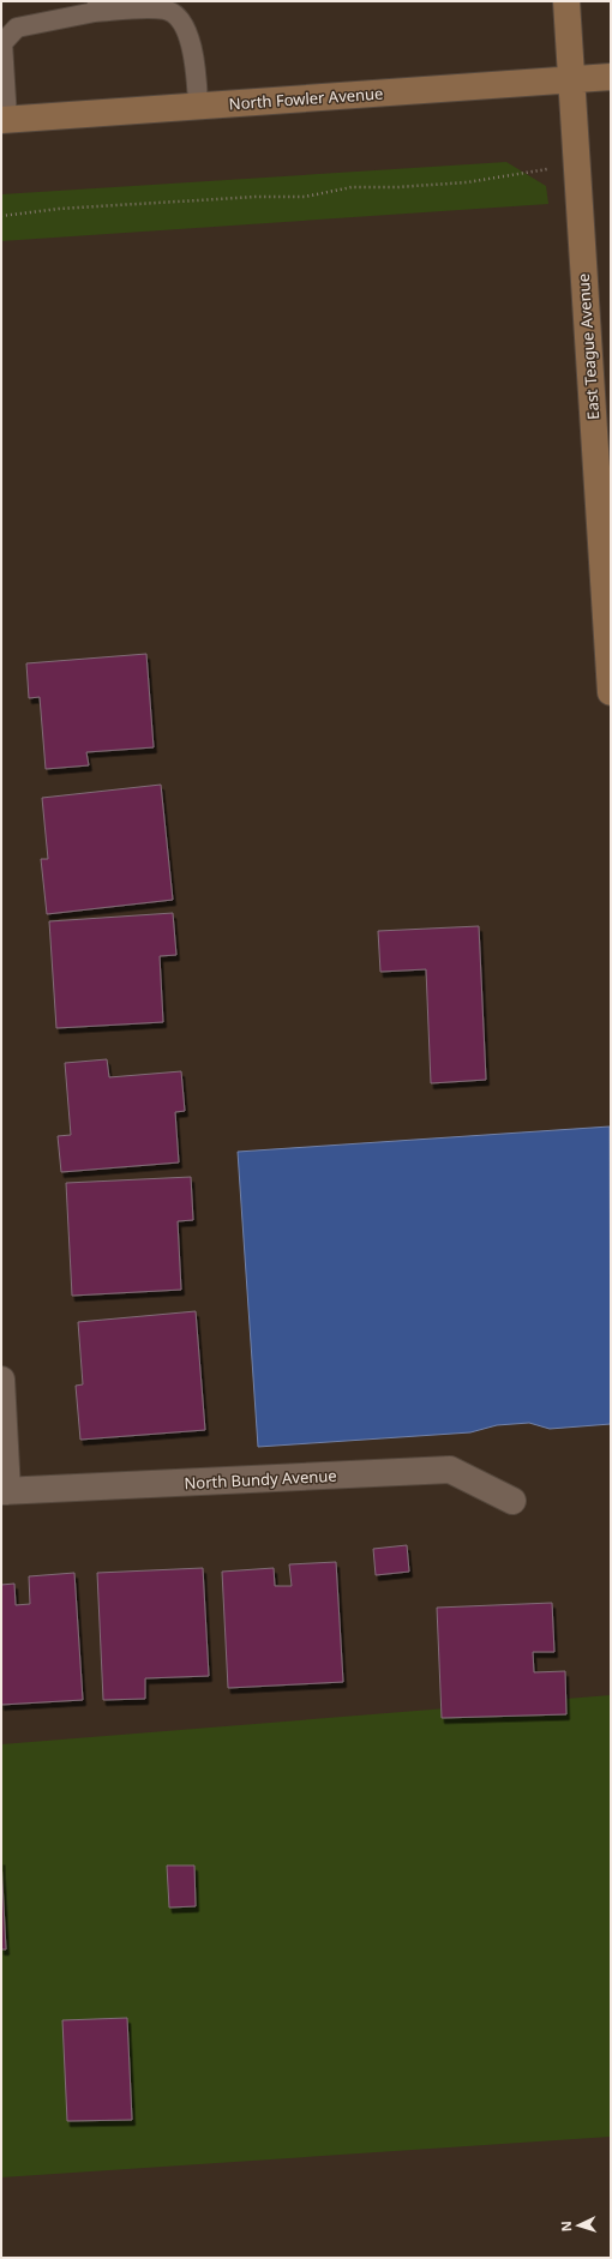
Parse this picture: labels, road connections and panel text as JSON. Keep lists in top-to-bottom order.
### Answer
{
  "streets": {
    "street": ["North Fowler Avenue", "East Teague Avenue", "North Bundy Avenue"]
  },
  "crossings": [
    ["North Fowler Avenue", "East Teague Avenue"]
  ],
  "north": "left"
}
